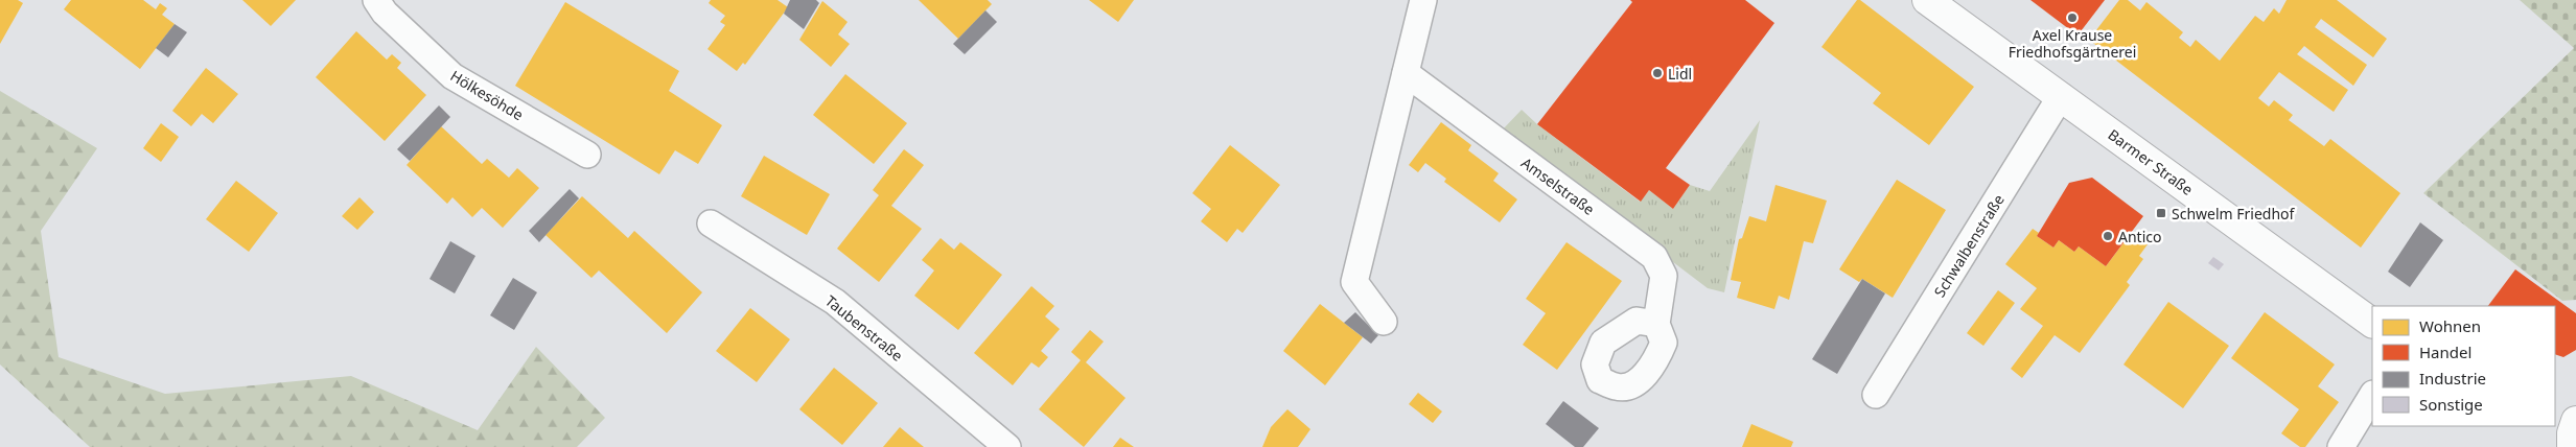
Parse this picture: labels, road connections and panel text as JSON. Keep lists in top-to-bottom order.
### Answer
{
  "streets": {
    "main road": ["Barmer Straße"],
    "street": [
      "Hölkesöhde",
      "Amselstraße",
      "Schwalbenstraße",
      "Taubenstraße"
    ]
  },
  "crossings": [
    ["Barmer Straße", "Schwalbenstraße"]
  ],
  "places": {
    "other": ["Axel Krause Friedhofsgärtnerei", "Lidl", "Antico"],
    "transit": ["Schwelm Friedhof"]
  },
  "legend": [
    "Wohnen",
    "Handel",
    "Industrie",
    "Sonstige"
  ]
}
